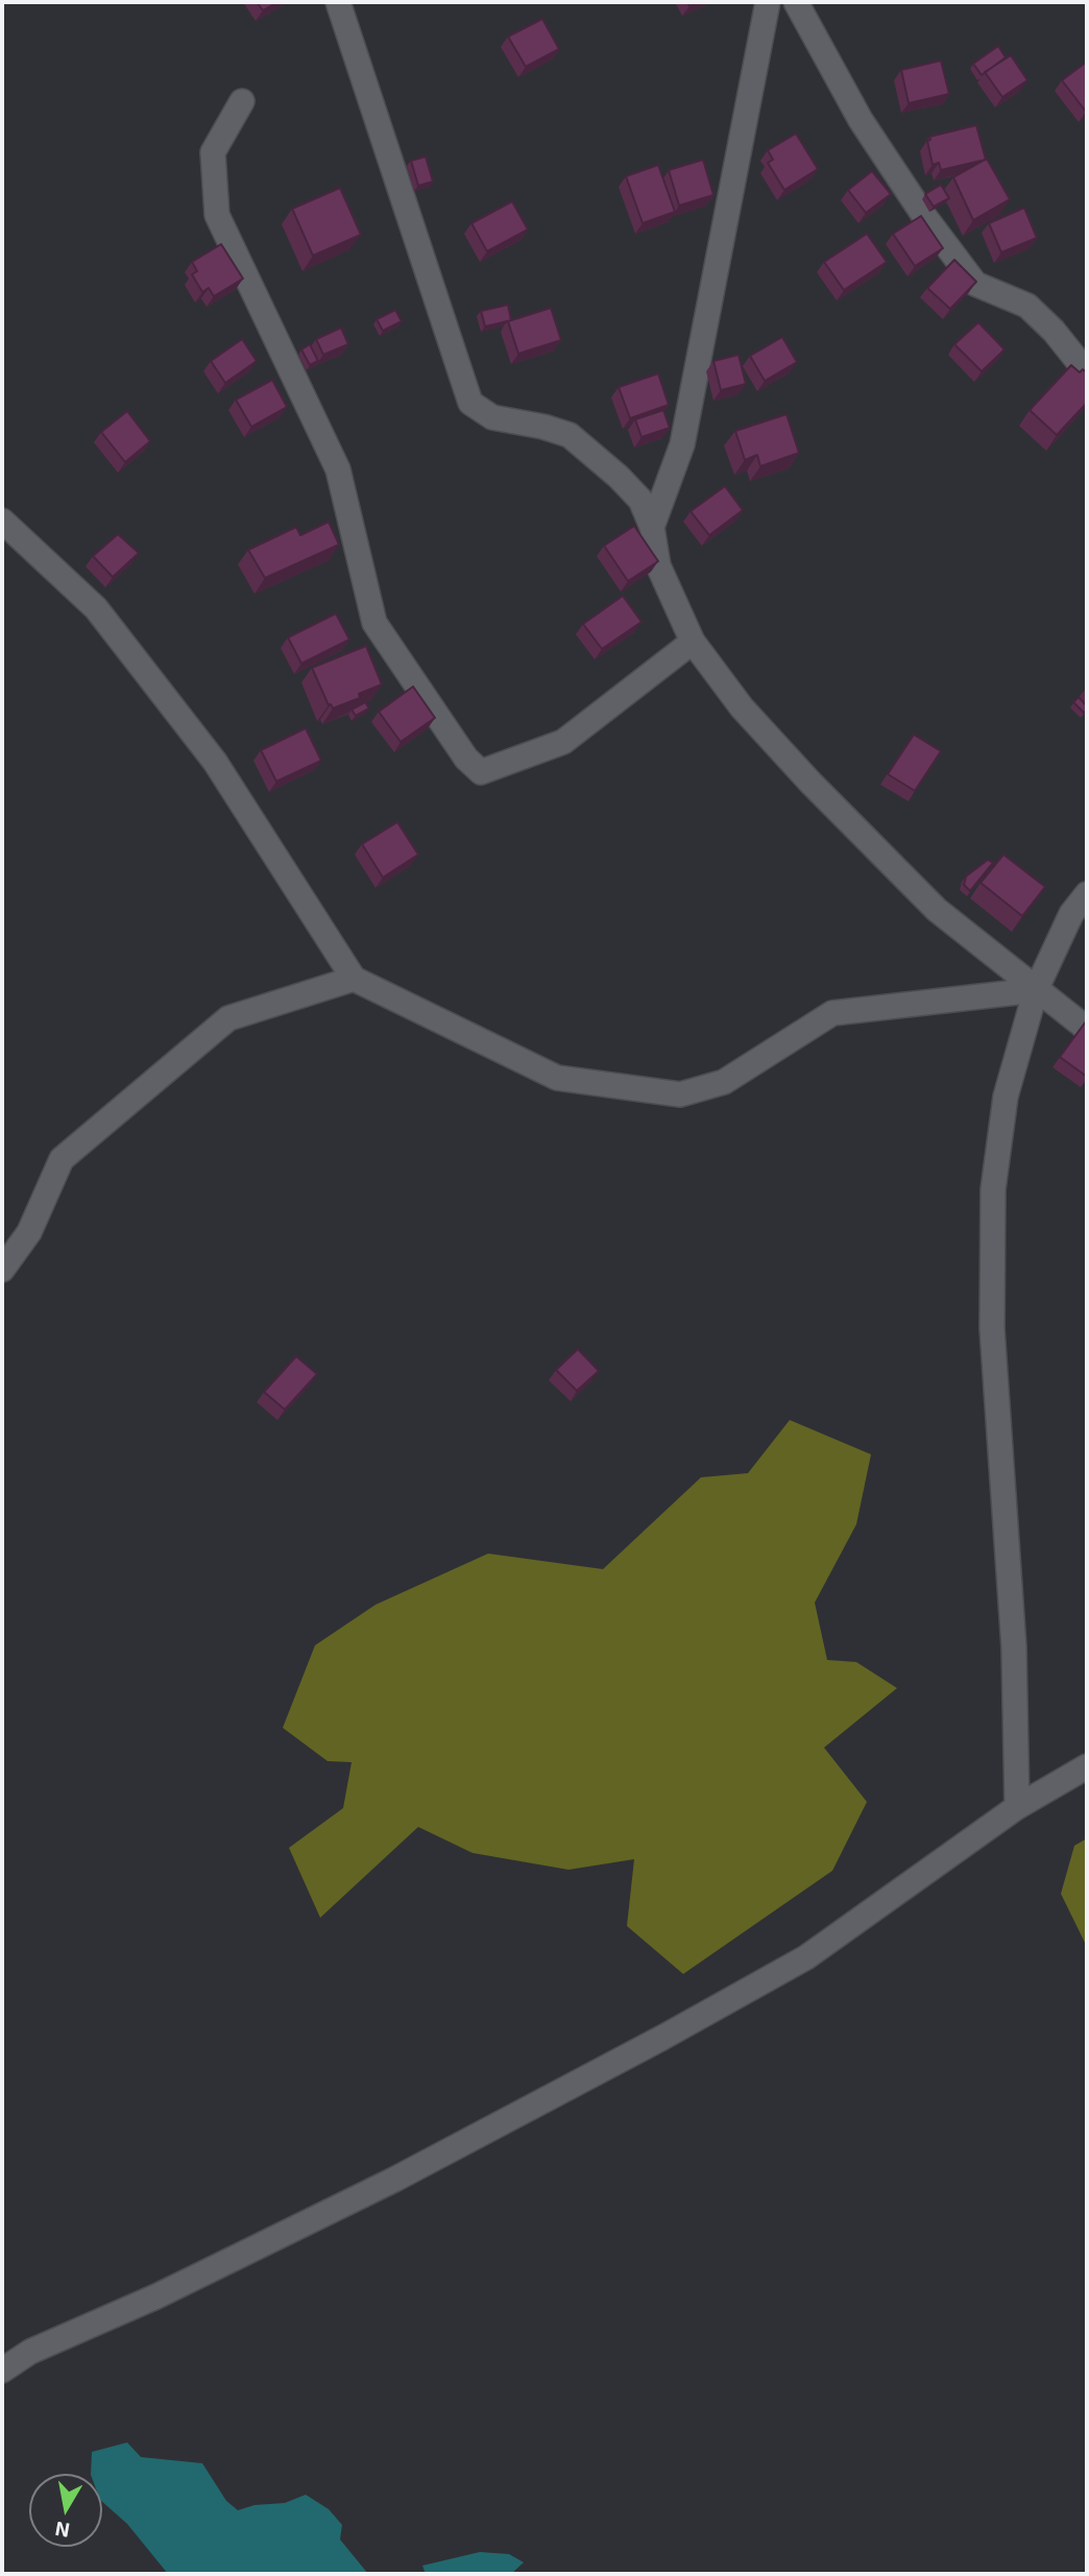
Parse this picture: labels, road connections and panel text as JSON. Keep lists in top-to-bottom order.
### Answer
{
  "north": "bottom"
}
